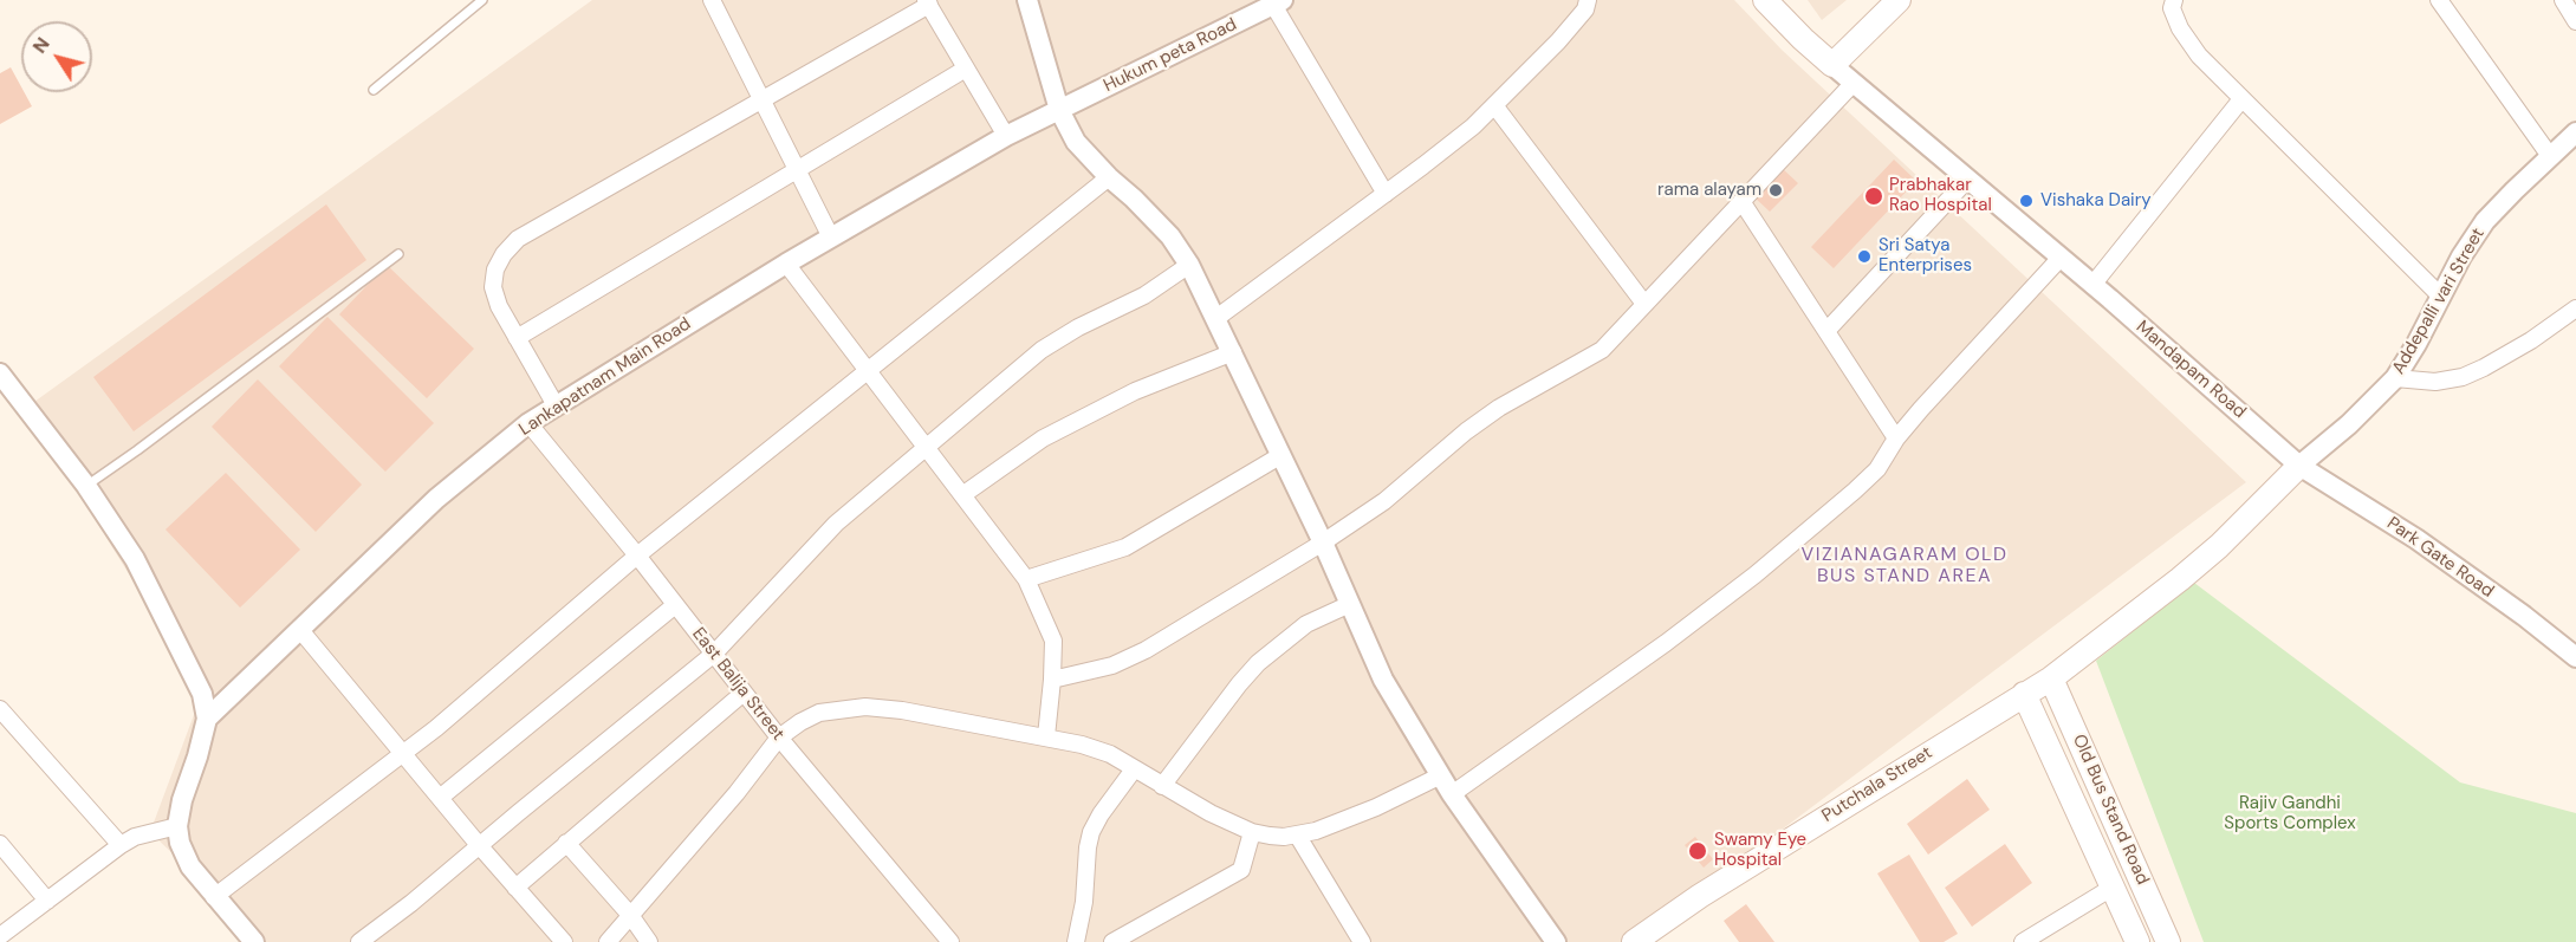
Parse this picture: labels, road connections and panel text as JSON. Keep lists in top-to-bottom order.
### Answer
{
  "streets": {
    "main road": ["Putchala Street", "Old Bus Stand Road"],
    "street": [
      "Hukum peta Road",
      "Addepalli vari Street",
      "Mandapam Road",
      "Lankapatnam Main Road",
      "Park Gate Road",
      "East Balija Street"
    ]
  },
  "crossings": [
    ["Hukum peta Road", "Lankapatnam Main Road"],
    ["Addepalli vari Street", "Mandapam Road"],
    ["Addepalli vari Street", "Park Gate Road"],
    ["Mandapam Road", "Park Gate Road"],
    ["Lankapatnam Main Road", "East Balija Street"],
    ["Putchala Street", "Old Bus Stand Road"]
  ],
  "districts": ["VIZIANAGARAM OLD BUS STAND AREA"],
  "parks": ["Rajiv Gandhi Sports Complex"],
  "places": [
    "rama alayam",
    "Prabhakar Rao Hospital",
    "Vishaka Dairy",
    "Sri Satya Enterprises",
    "Swamy Eye Hospital"
  ],
  "north": "top left"
}
